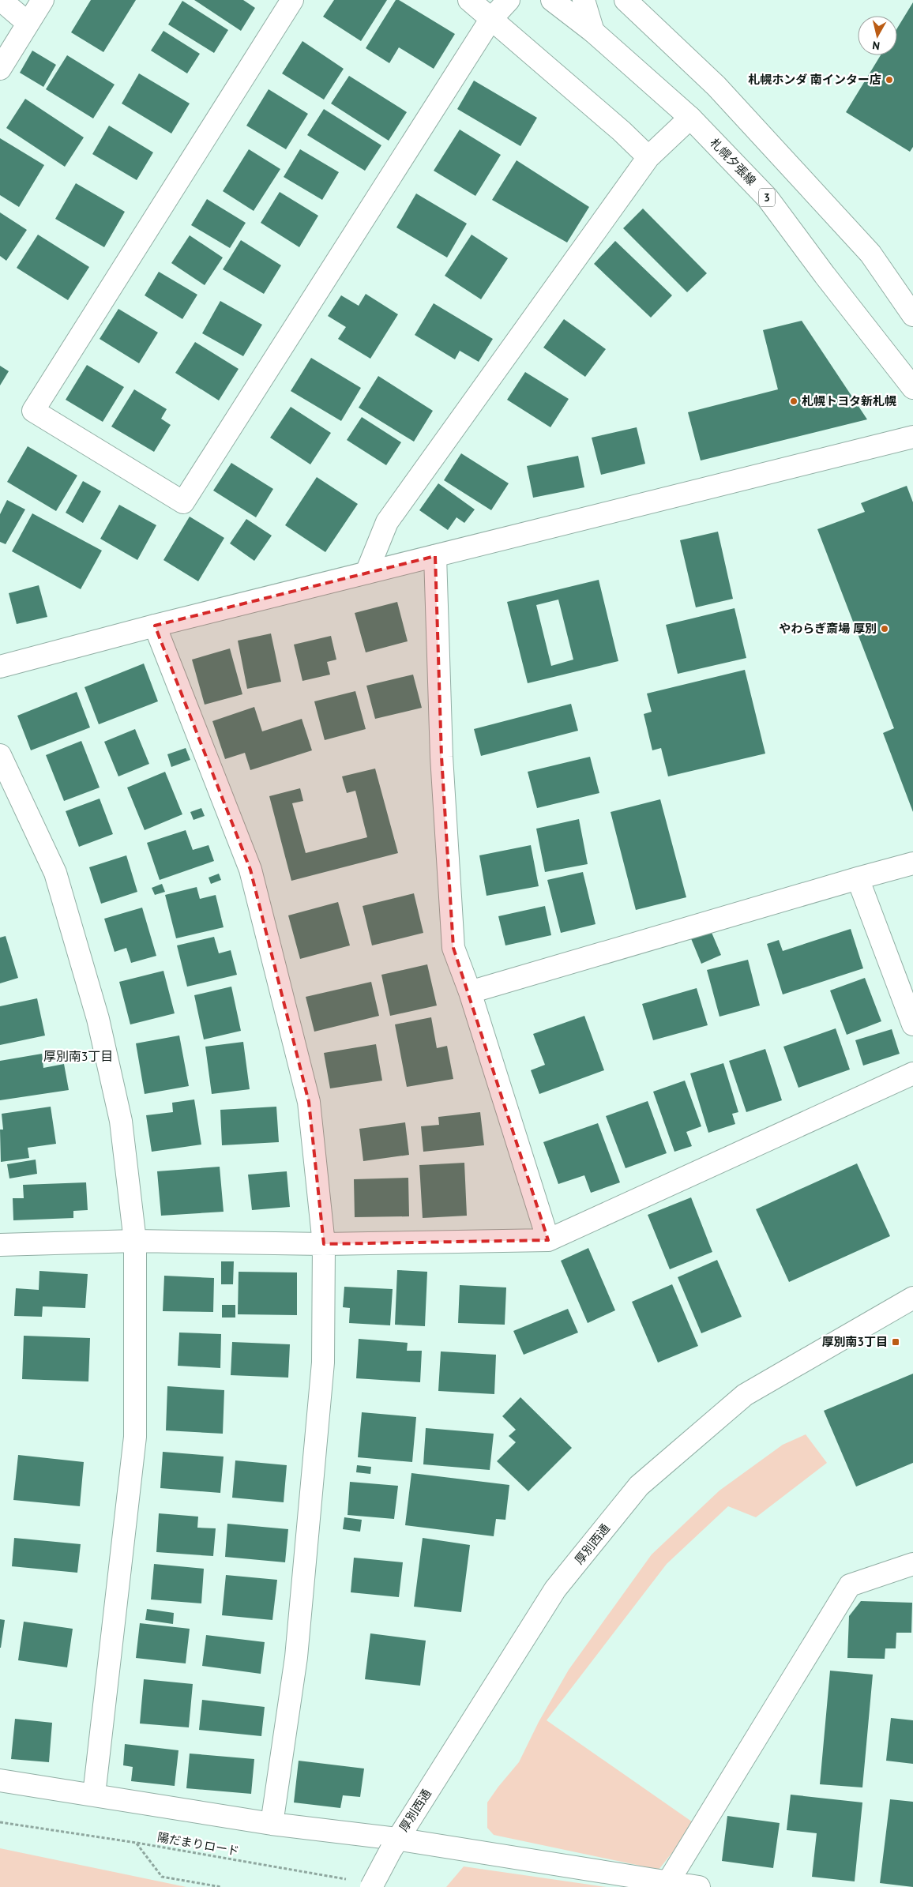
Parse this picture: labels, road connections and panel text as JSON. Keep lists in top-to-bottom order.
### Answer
{
  "streets": {
    "main road": ["札幌夕張線", "3", "厚別西通"],
    "path": ["陽だまりロード"]
  },
  "districts": ["厚別南3丁目"],
  "places": {
    "other": ["札幌ホンダ 南インター店", "札幌トヨタ新札幌", "やわらぎ斎場 厚別"],
    "transit": ["厚別南3丁目"]
  },
  "north": "bottom"
}
